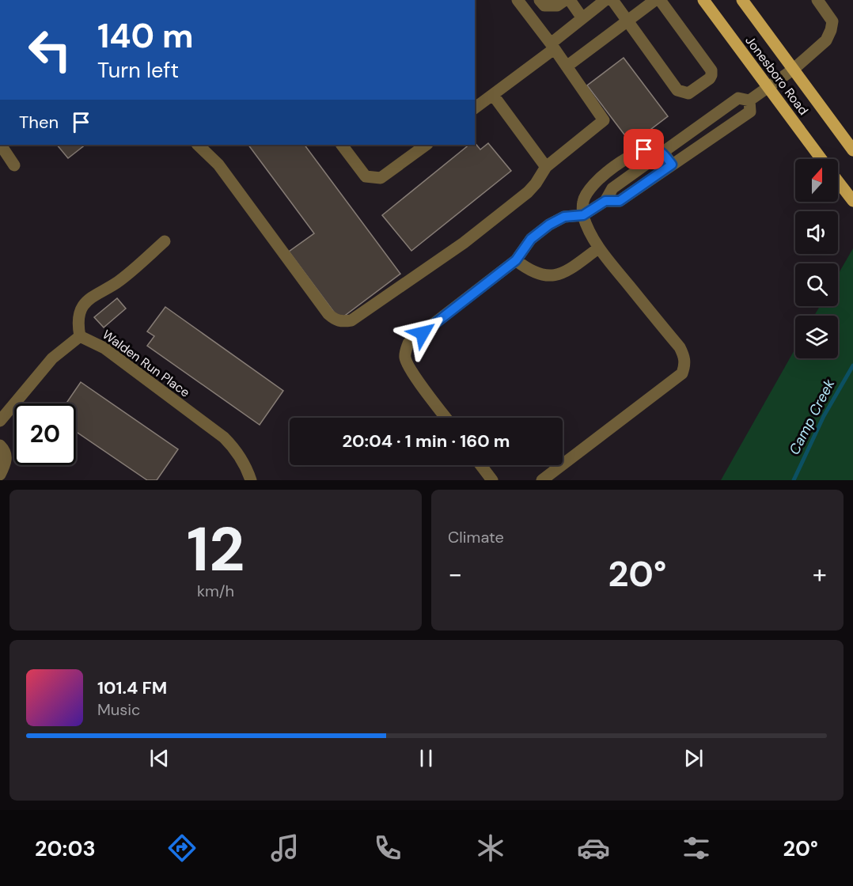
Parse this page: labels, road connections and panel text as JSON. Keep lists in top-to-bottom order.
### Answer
{
  "streets": {
    "main road": ["Jonesboro Road"],
    "street": ["Walden Run Place"]
  },
  "water": ["Camp Creek"],
  "north": "top",
  "page": {
    "turn": ["140 m", "Turn left"],
    "then": "Then",
    "limit": "20",
    "trip": "20:04 · 1 min · 160 m",
    "tile": [
      ["12", "km/h"],
      "Climate"
    ],
    "heat": ["−", "20°", "+"],
    "song": ["101.4 FM", "Music"],
    "tabs": ["20:03", "20°"]
  }
}
